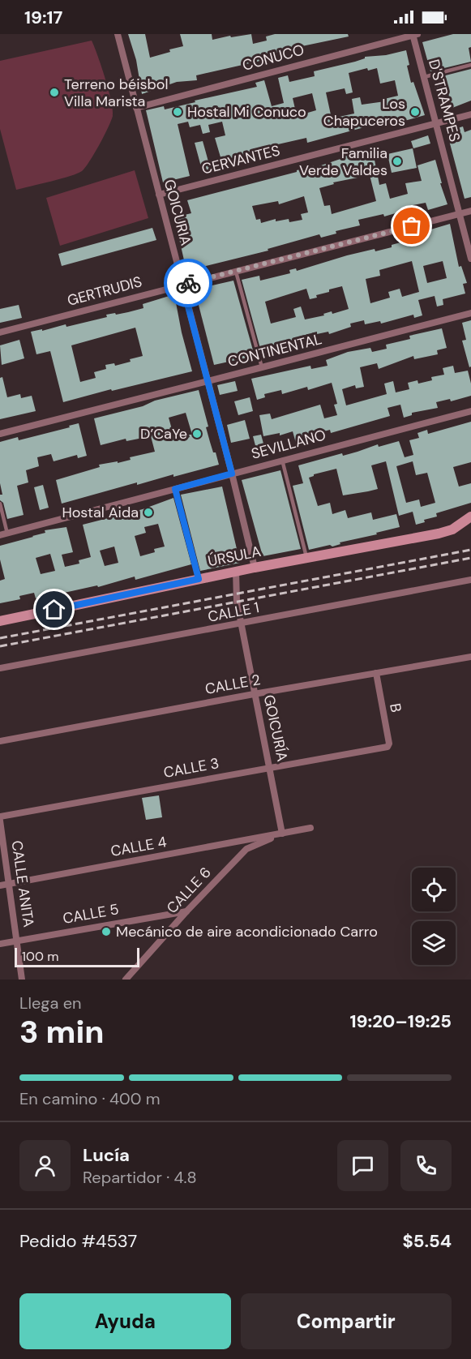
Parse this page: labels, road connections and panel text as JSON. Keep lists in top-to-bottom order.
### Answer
{
  "streets": {
    "street": [
      "CONUCO",
      "D'STRAMPES",
      "CERVANTES",
      "GOICURIA",
      "GERTRUDIS",
      "CONTINENTAL",
      "SEVILLANO",
      "ÚRSULA",
      "CALLE 1",
      "CALLE 2",
      "B",
      "GOICURÍA",
      "CALLE 3",
      "CALLE 4",
      "CALLE ANITA",
      "CALLE 6",
      "CALLE 5"
    ]
  },
  "crossings": [
    ["CONUCO", "D'STRAMPES"],
    ["CONUCO", "GOICURIA"],
    ["D'STRAMPES", "CERVANTES"],
    ["D'STRAMPES", "GERTRUDIS"],
    ["CERVANTES", "GOICURIA"],
    ["GOICURIA", "GERTRUDIS"],
    ["GOICURIA", "CONTINENTAL"],
    ["GOICURIA", "SEVILLANO"],
    ["GOICURIA", "ÚRSULA"],
    ["ÚRSULA", "GOICURÍA"],
    ["CALLE 1", "GOICURÍA"],
    ["CALLE 2", "B"],
    ["CALLE 2", "GOICURÍA"],
    ["B", "CALLE 3"],
    ["GOICURÍA", "CALLE 3"],
    ["GOICURÍA", "CALLE 4"],
    ["GOICURÍA", "CALLE 6"],
    ["CALLE 4", "CALLE ANITA"],
    ["CALLE 4", "CALLE 6"],
    ["CALLE ANITA", "CALLE 5"],
    ["CALLE 6", "CALLE 5"]
  ],
  "places": [
    "Terreno béisbol Villa Marista",
    "Hostal Mi Conuco",
    "Los Chapuceros",
    "Familia Verde Valdes",
    "D’CaYe",
    "Hostal Aida",
    "Mecánico de aire acondicionado Carro"
  ],
  "scale_bar": "100 m",
  "page": {
    "status": "19:17",
    "scale": "100 m",
    "heading": ["3 min", "Llega en", "19:20–19:25"],
    "panel": [
      "Lucía",
      "Repartidor · 4.8",
      "Pedido #4537",
      "$5.54"
    ],
    "bar": "En camino · 400 m",
    "buttons": ["Ayuda", "Compartir"]
  }
}
